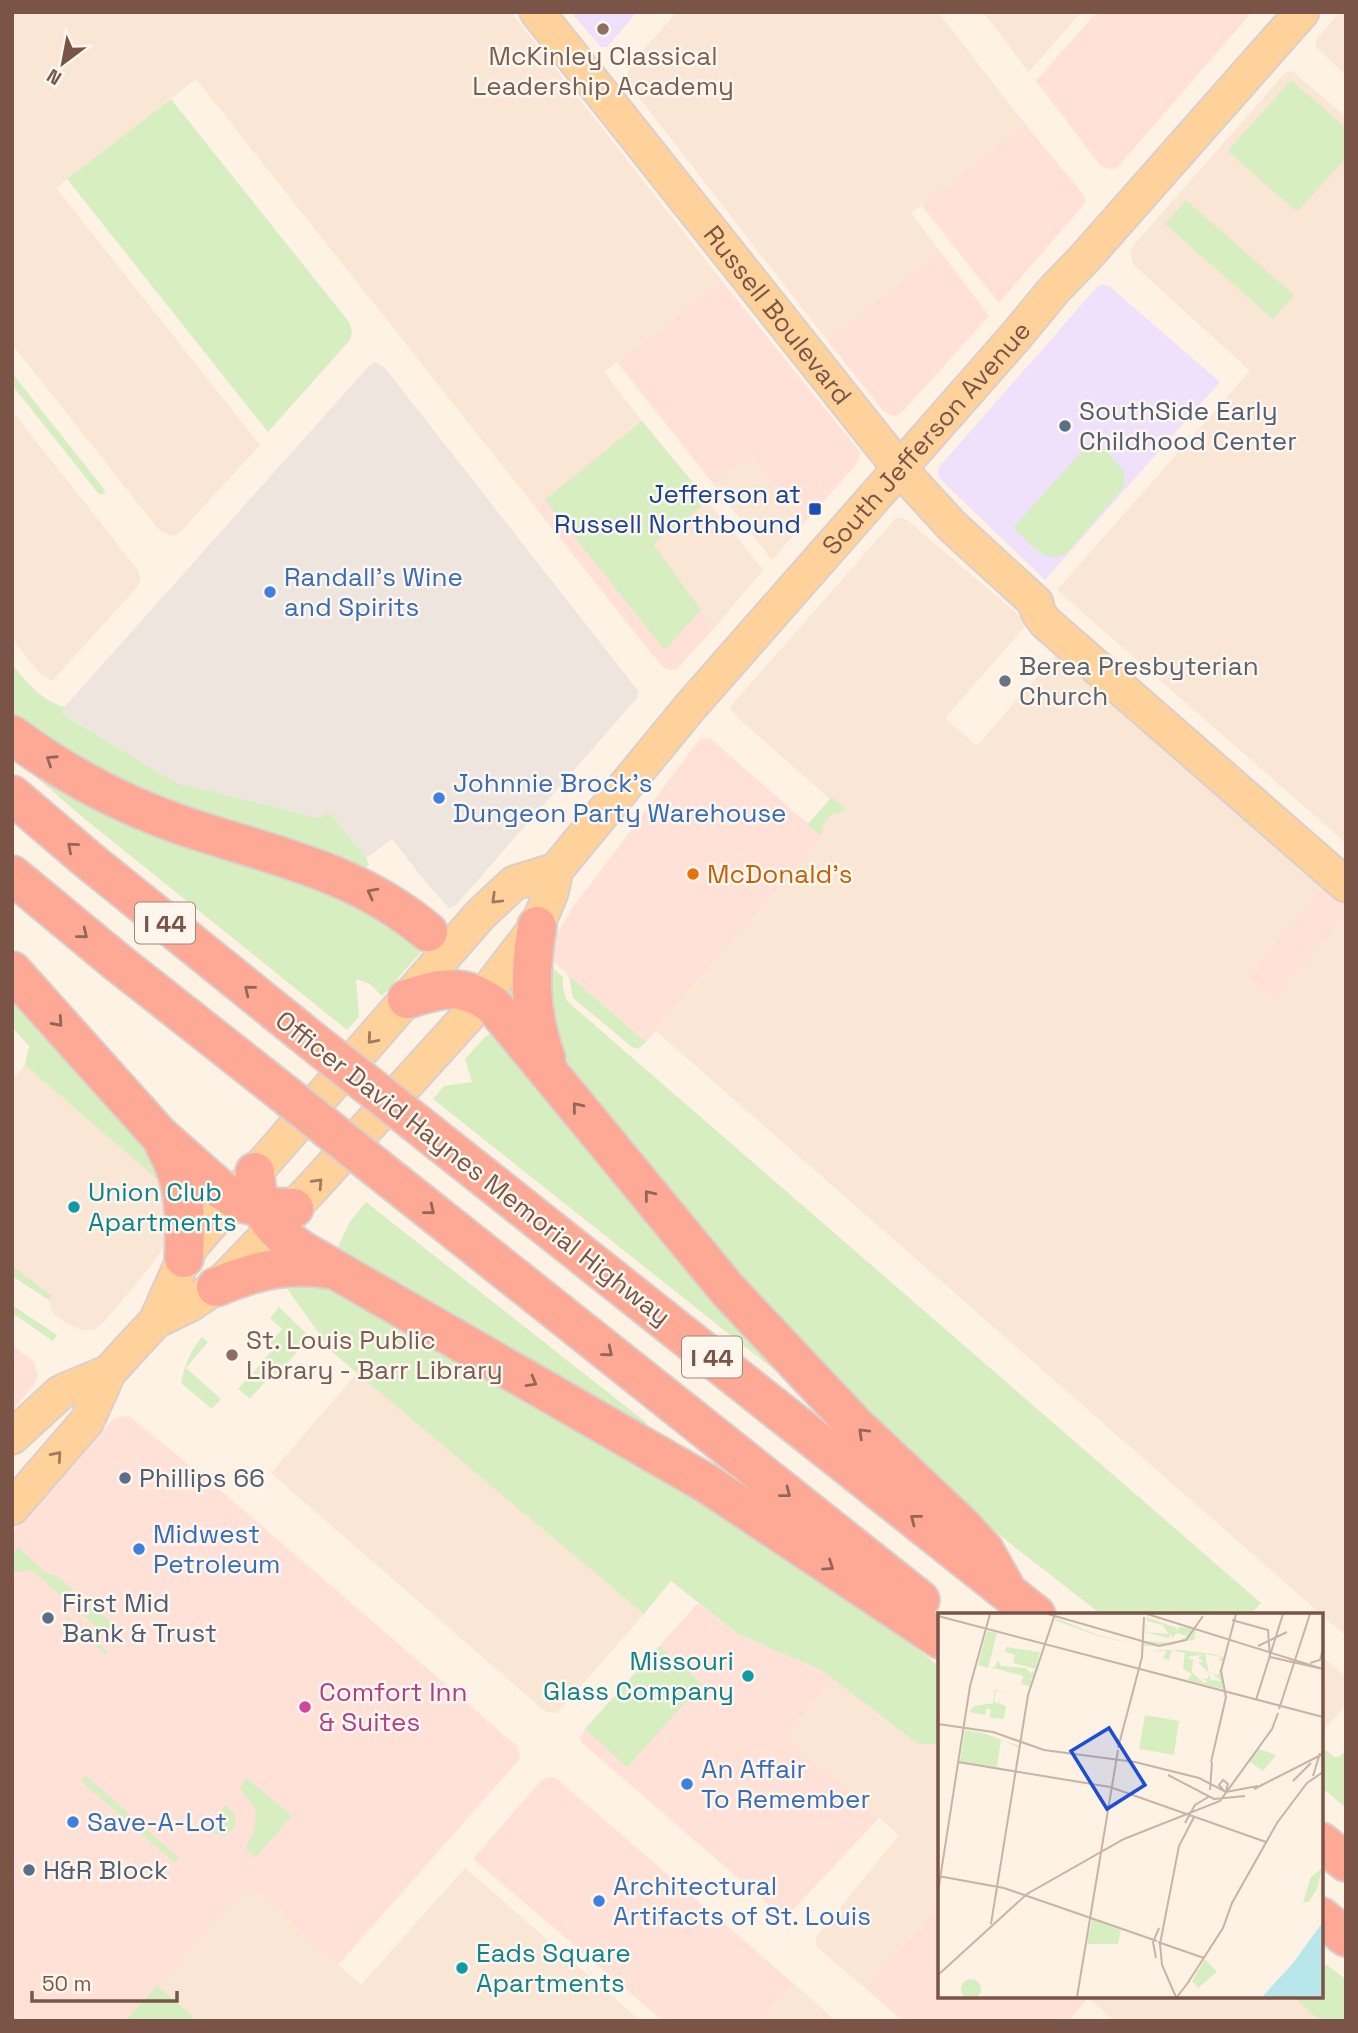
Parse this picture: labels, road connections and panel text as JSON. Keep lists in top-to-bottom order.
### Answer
{
  "streets": {
    "highway": ["I 44", "Officer David Haynes Memorial Highway"],
    "main road": ["Russell Boulevard", "South Jefferson Avenue"]
  },
  "crossings": [
    ["Russell Boulevard", "South Jefferson Avenue"]
  ],
  "places": {
    "other": [
      "McKinley Classical Leadership Academy",
      "SouthSide Early Childhood Center",
      "Randall's Wine and Spirits",
      "Berea Presbyterian Church",
      "Johnnie Brock's Dungeon Party Warehouse",
      "McDonald's",
      "Union Club Apartments",
      "St. Louis Public Library - Barr Library",
      "Phillips 66",
      "Midwest Petroleum",
      "First Mid Bank & Trust",
      "Missouri Glass Company",
      "Comfort Inn & Suites",
      "An Affair To Remember",
      "Save-A-Lot",
      "H&R Block",
      "Architectural Artifacts of St. Louis",
      "Eads Square Apartments"
    ],
    "transit": ["Jefferson at Russell Northbound"]
  },
  "scale_bar": "50 m",
  "north": "bottom left"
}
